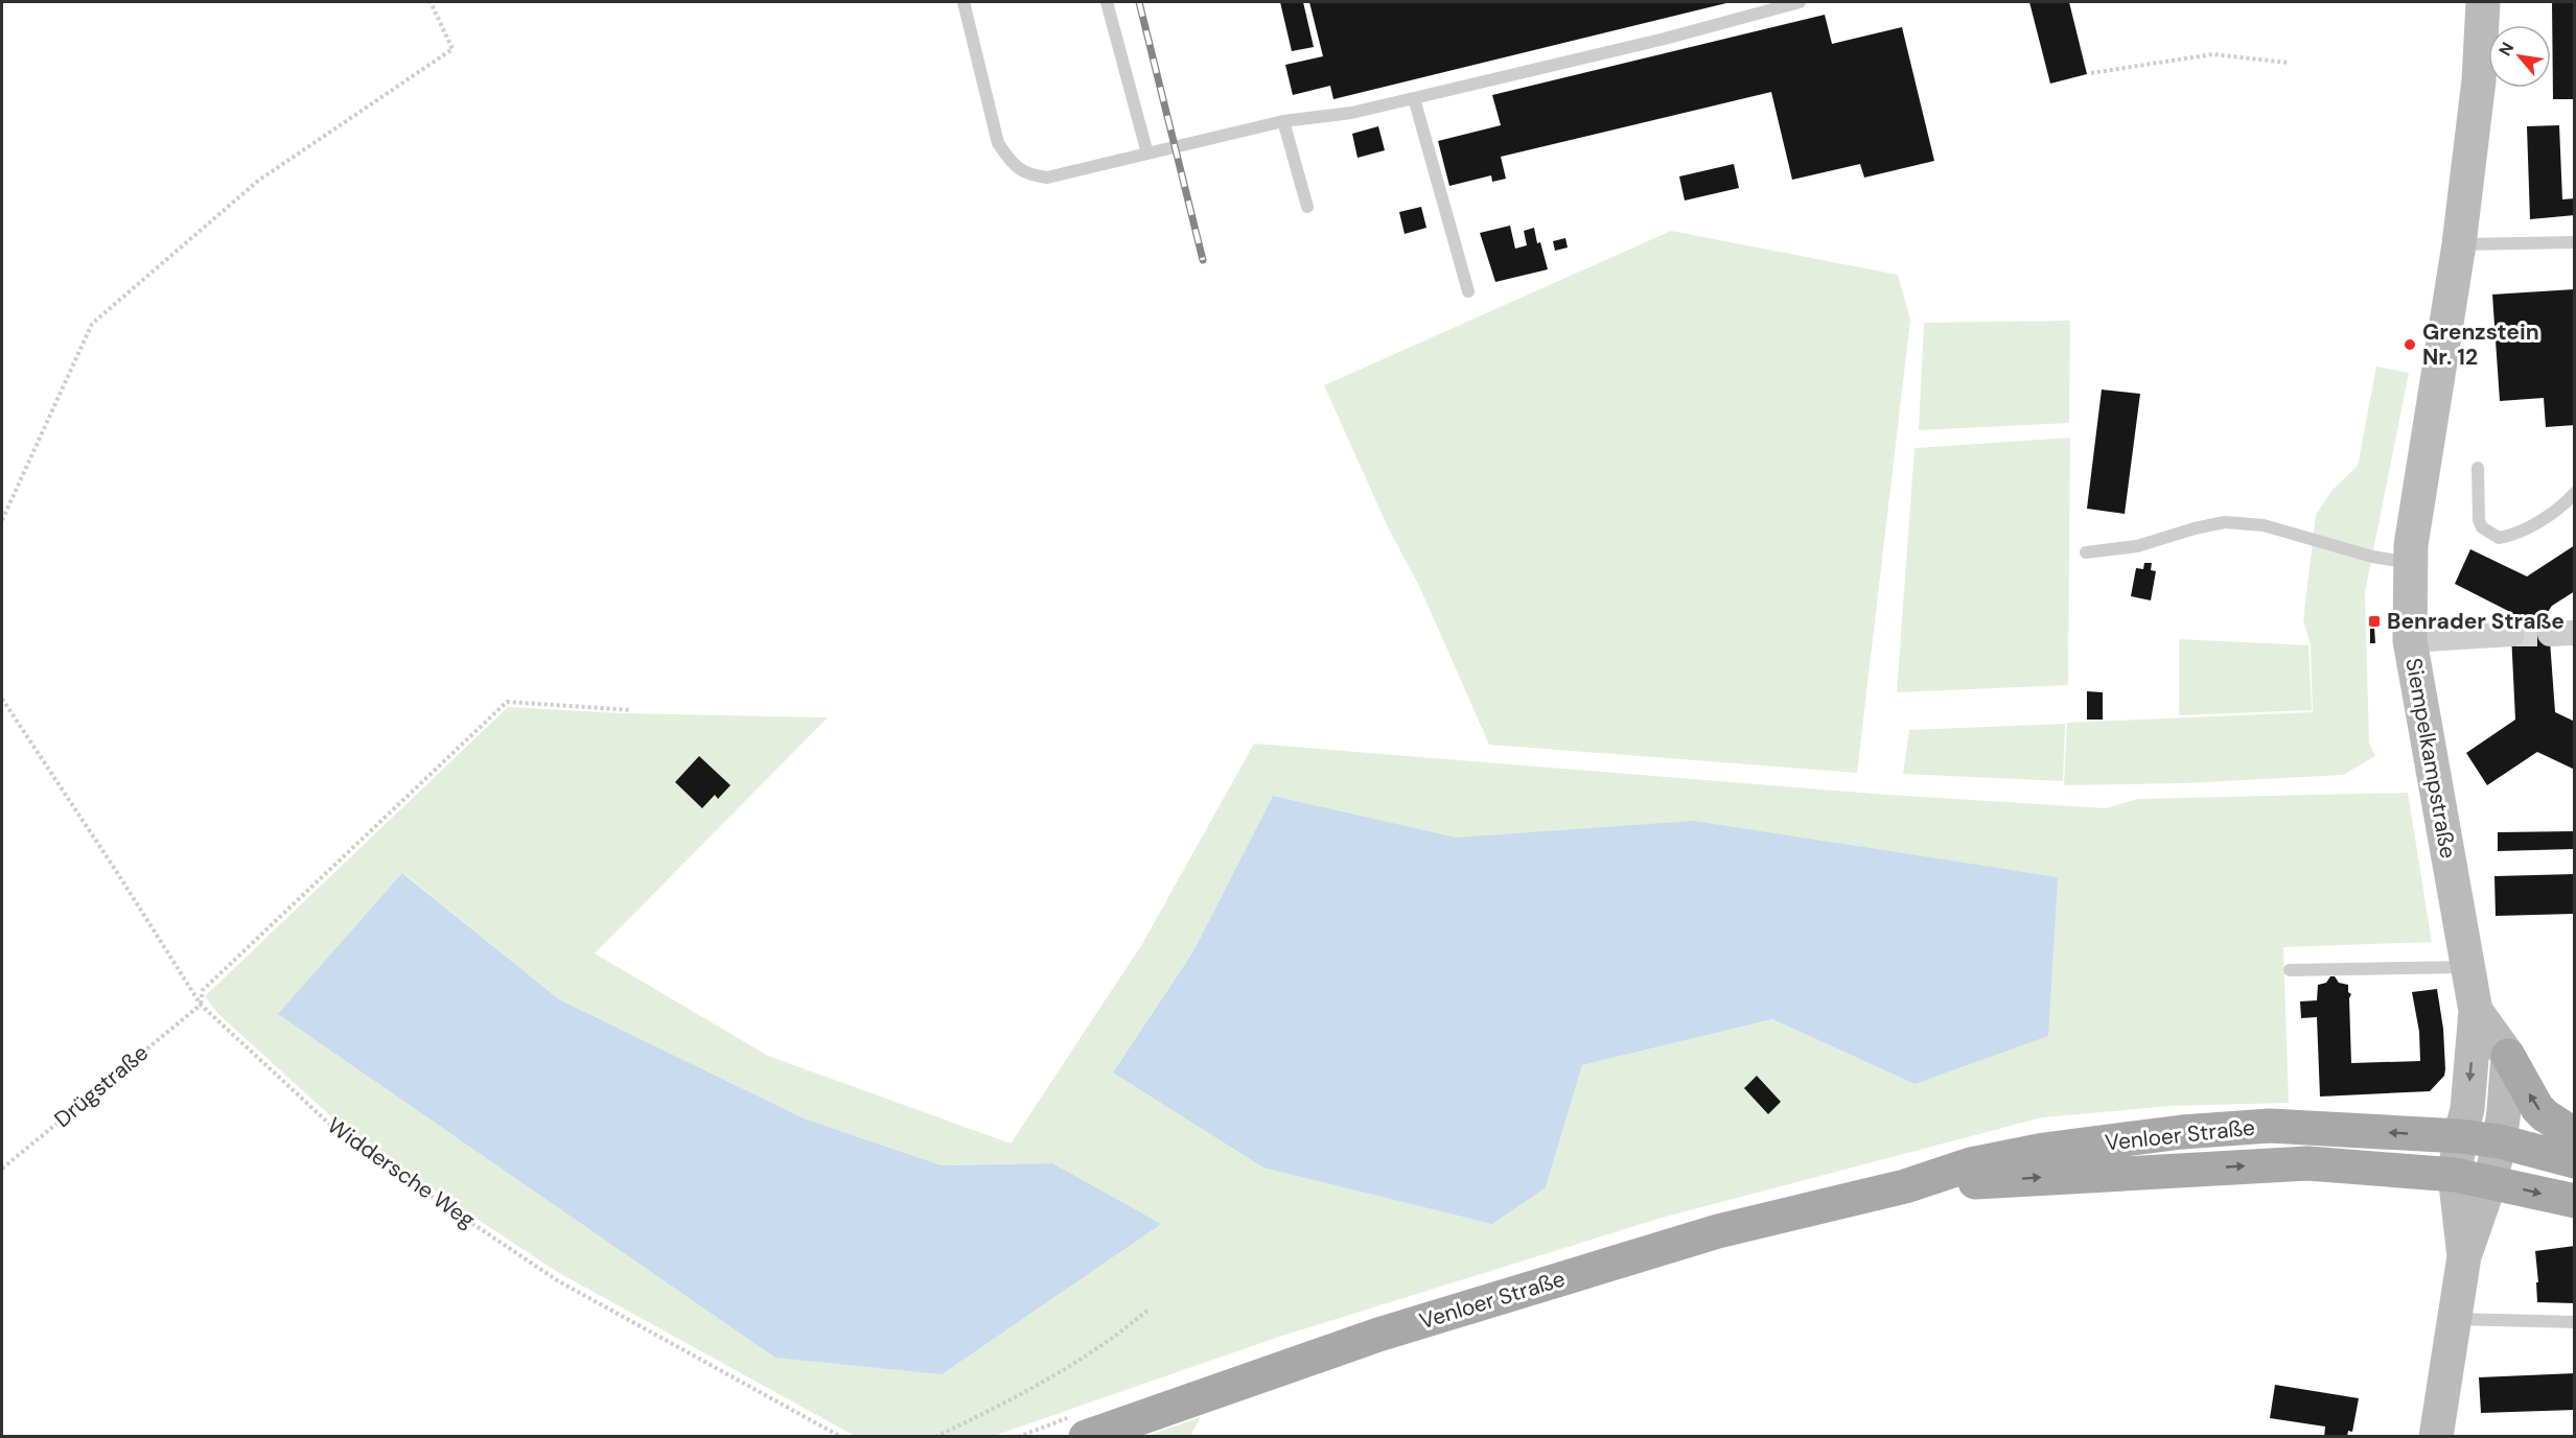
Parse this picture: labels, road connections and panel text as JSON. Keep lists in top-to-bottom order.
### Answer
{
  "streets": {
    "main road": ["Venloer Straße"],
    "street": ["Siempelkampstraße"],
    "path": ["Drügstraße", "Widdersche Weg"]
  },
  "crossings": [
    ["Siempelkampstraße", "Venloer Straße"],
    ["Drügstraße", "Widdersche Weg"]
  ],
  "places": {
    "other": ["Grenzstein Nr. 12"],
    "transit": ["Benrader Straße"]
  },
  "north": "top left"
}
